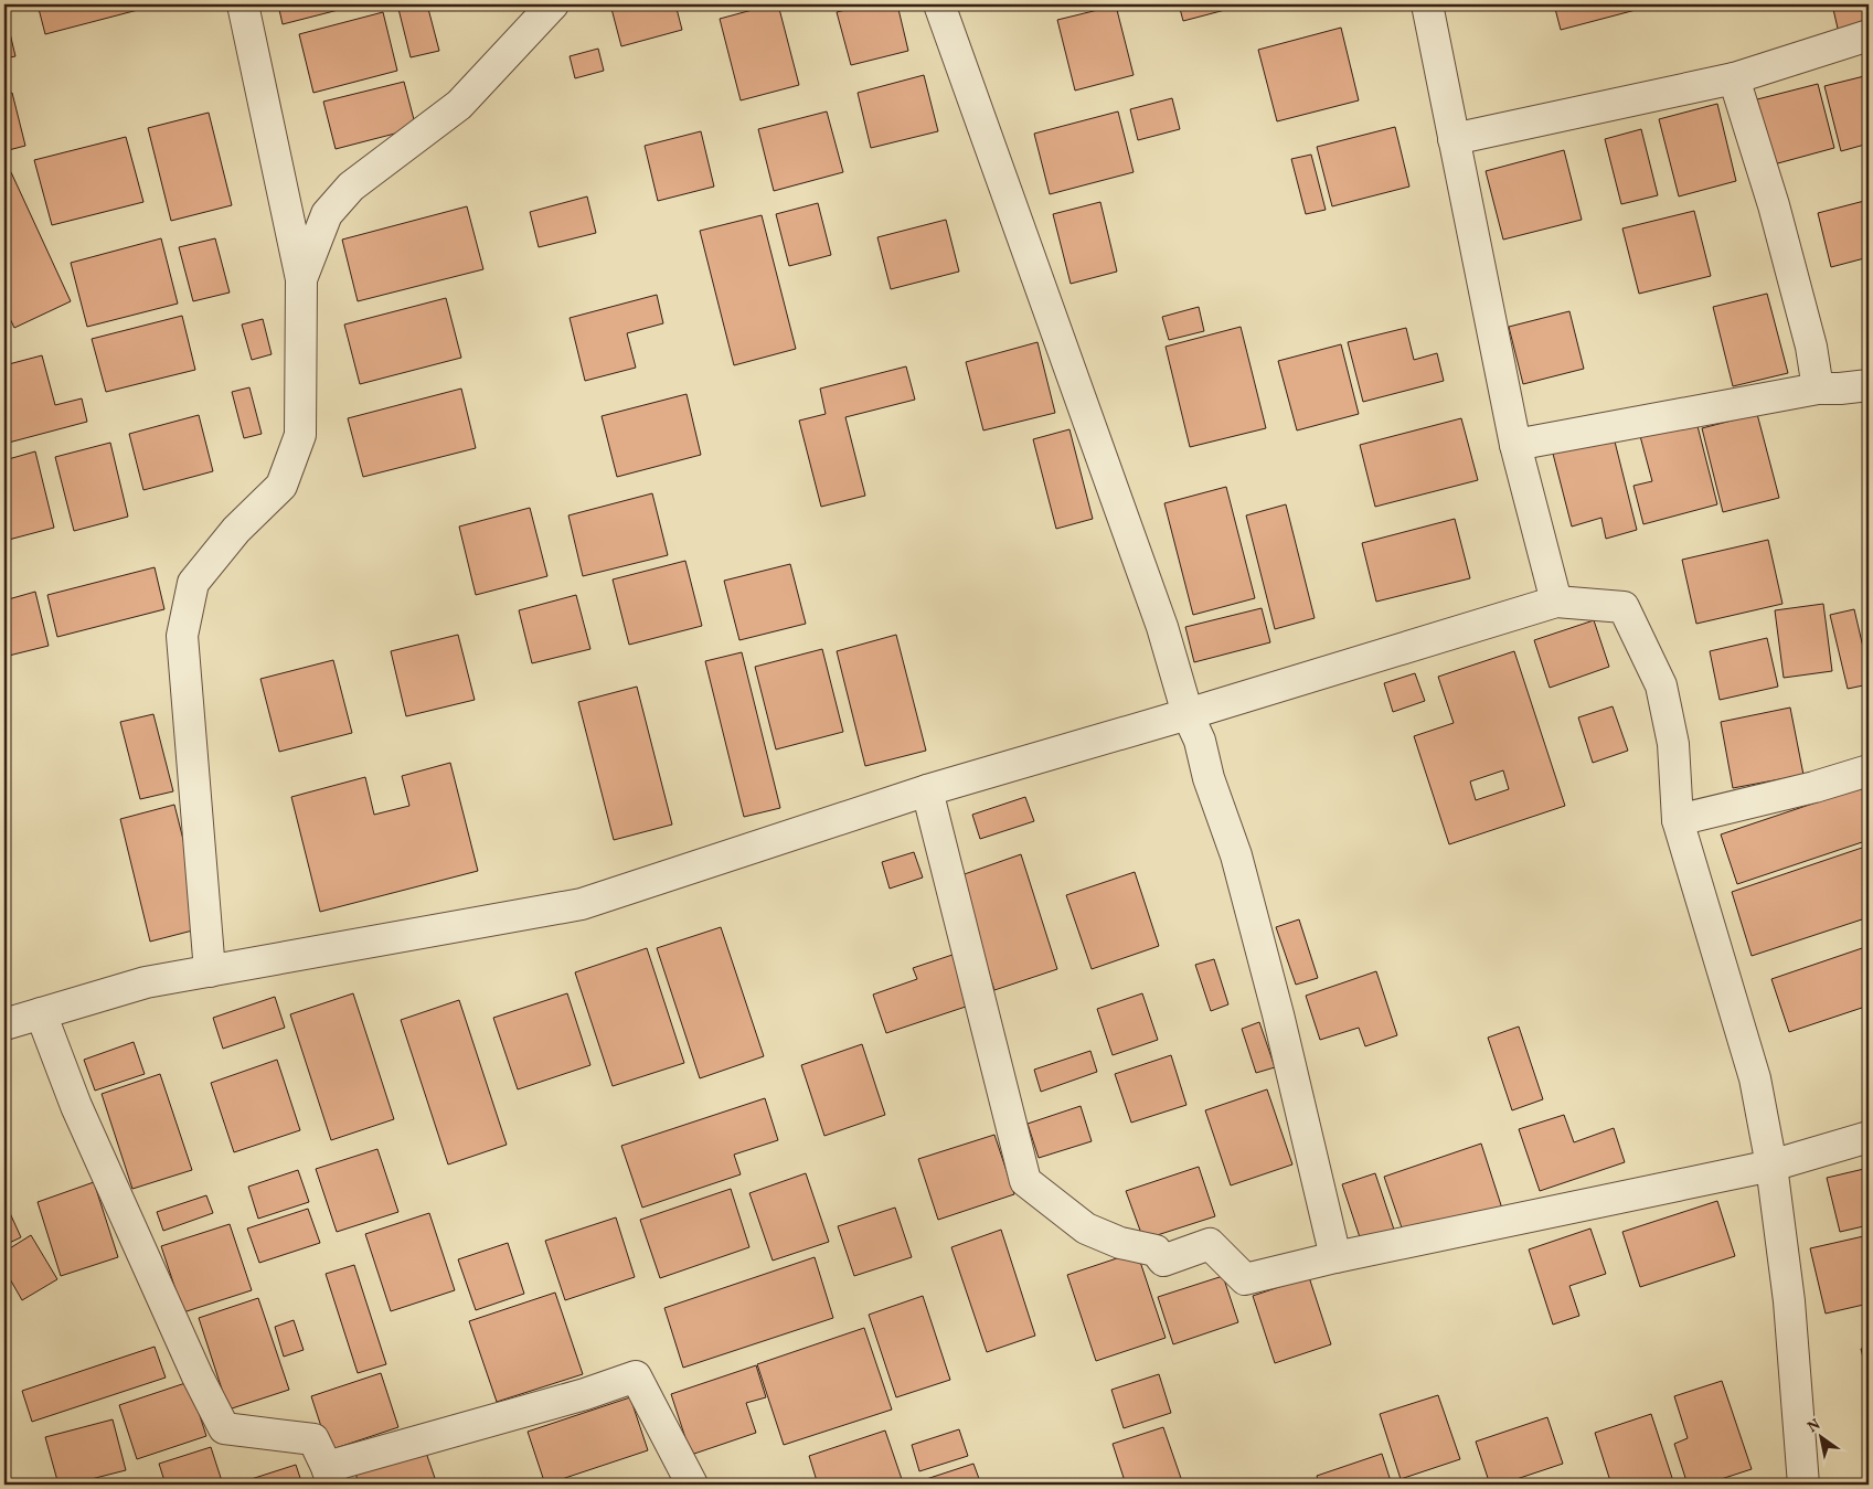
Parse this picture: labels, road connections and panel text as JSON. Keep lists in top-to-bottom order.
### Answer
{
  "north": "top left"
}
